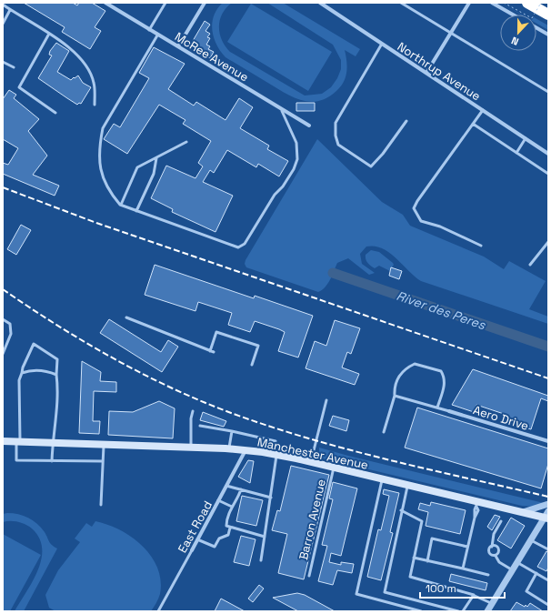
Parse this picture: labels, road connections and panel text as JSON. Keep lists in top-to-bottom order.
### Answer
{
  "streets": {
    "main road": ["Manchester Avenue"],
    "street": [
      "McRee Avenue",
      "Northrup Avenue",
      "Aero Drive",
      "East Road"
    ],
    "lane": ["Barron Avenue"]
  },
  "crossings": [
    ["Manchester Avenue", "Barron Avenue"],
    ["Manchester Avenue", "East Road"]
  ],
  "water": ["River des Peres"],
  "scale_bar": "100 m",
  "north": "bottom"
}
